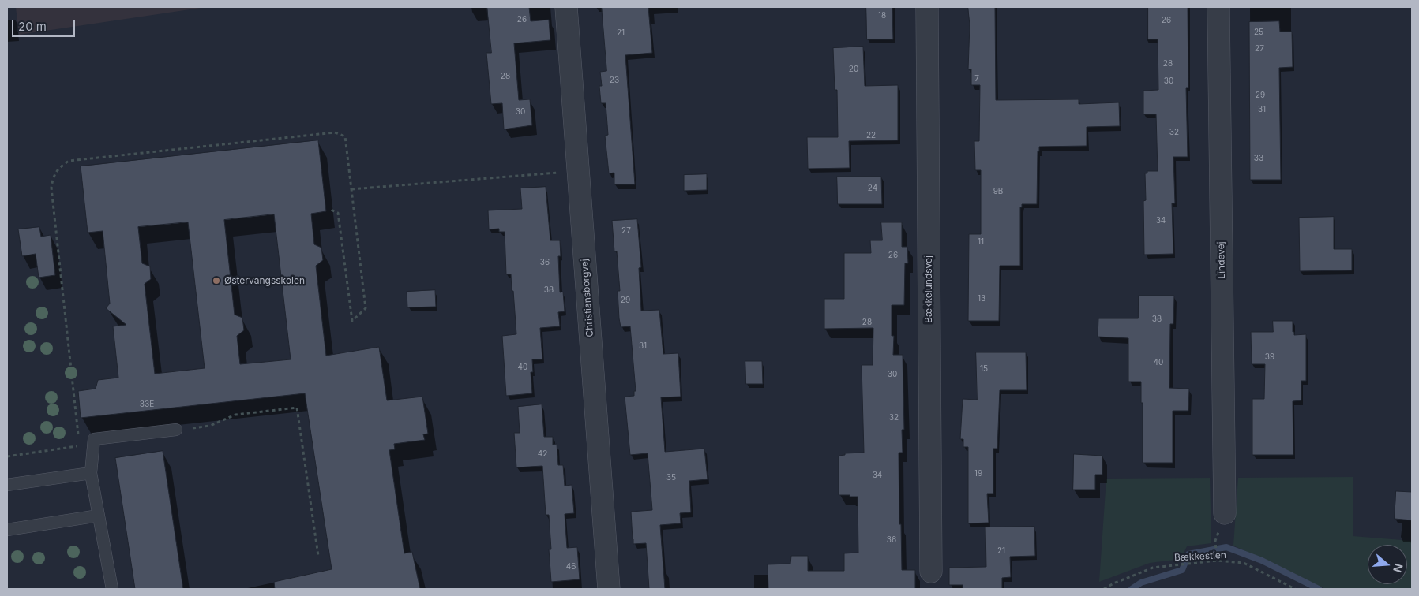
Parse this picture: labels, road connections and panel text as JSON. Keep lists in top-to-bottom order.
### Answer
{
  "streets": {
    "street": ["Lindevej", "Bækkelundsvej", "Christiansborgvej"],
    "path": ["Bækkestien"]
  },
  "places": ["Østervangsskolen"],
  "house_numbers": [
    "18",
    "26",
    "26",
    "25",
    "21",
    "27",
    "28",
    "20",
    "28",
    "7",
    "23",
    "30",
    "29",
    "31",
    "30",
    "32",
    "22",
    "33",
    "24",
    "9B",
    "34",
    "27",
    "11",
    "26",
    "36",
    "38",
    "13",
    "29",
    "38",
    "28",
    "31",
    "39",
    "40",
    "40",
    "15",
    "30",
    "33E",
    "32",
    "42",
    "19",
    "34",
    "35",
    "36",
    "21",
    "46"
  ],
  "scale_bar": "20 m",
  "north": "right"
}
